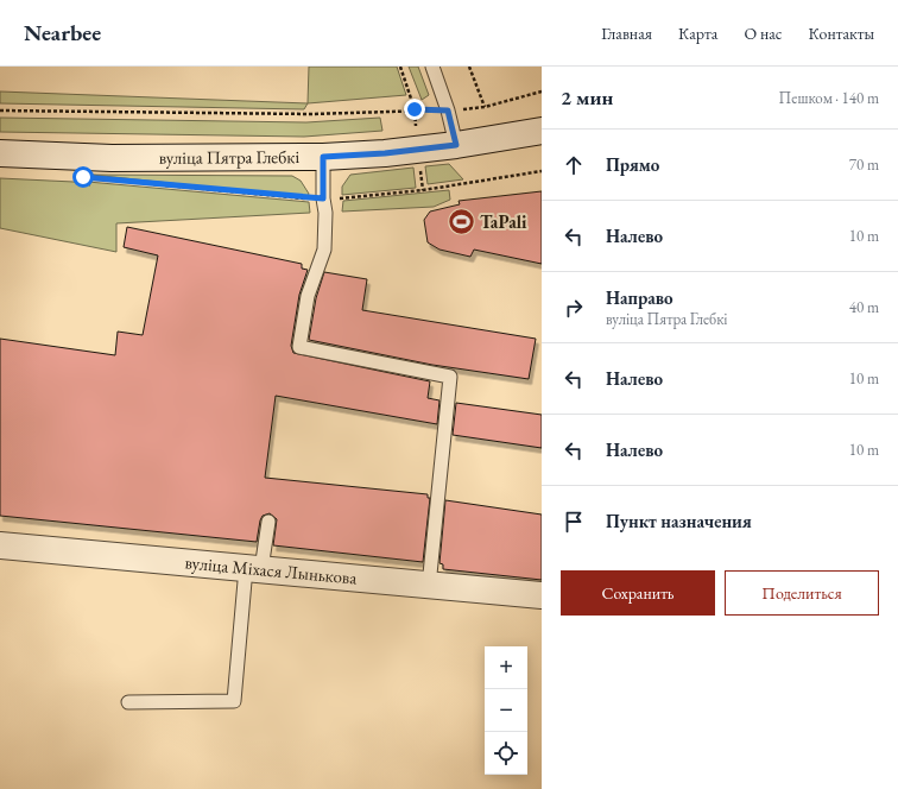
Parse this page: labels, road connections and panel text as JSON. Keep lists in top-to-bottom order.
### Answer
{
  "streets": {
    "main road": ["вуліца Пятра Глебкі", "вуліца Міхася Лынькова"]
  },
  "places": {
    "sports": ["TaPali"]
  },
  "page": {
    "header": "Nearbee",
    "nav": [
      "Главная",
      "Карта",
      "О нас",
      "Контакты"
    ],
    "heading": ["2 мин", "Пешком · 140 m"],
    "list": [
      ["Прямо", "70 m"],
      ["Налево", "10 m"],
      ["Направо", "вуліца Пятра Глебкі", "40 m"],
      ["Налево", "10 m"],
      ["Налево", "10 m"],
      "Пункт назначения"
    ],
    "buttons": ["Сохранить", "Поделиться"],
    "map_buttons": ["+", "−"]
  }
}
